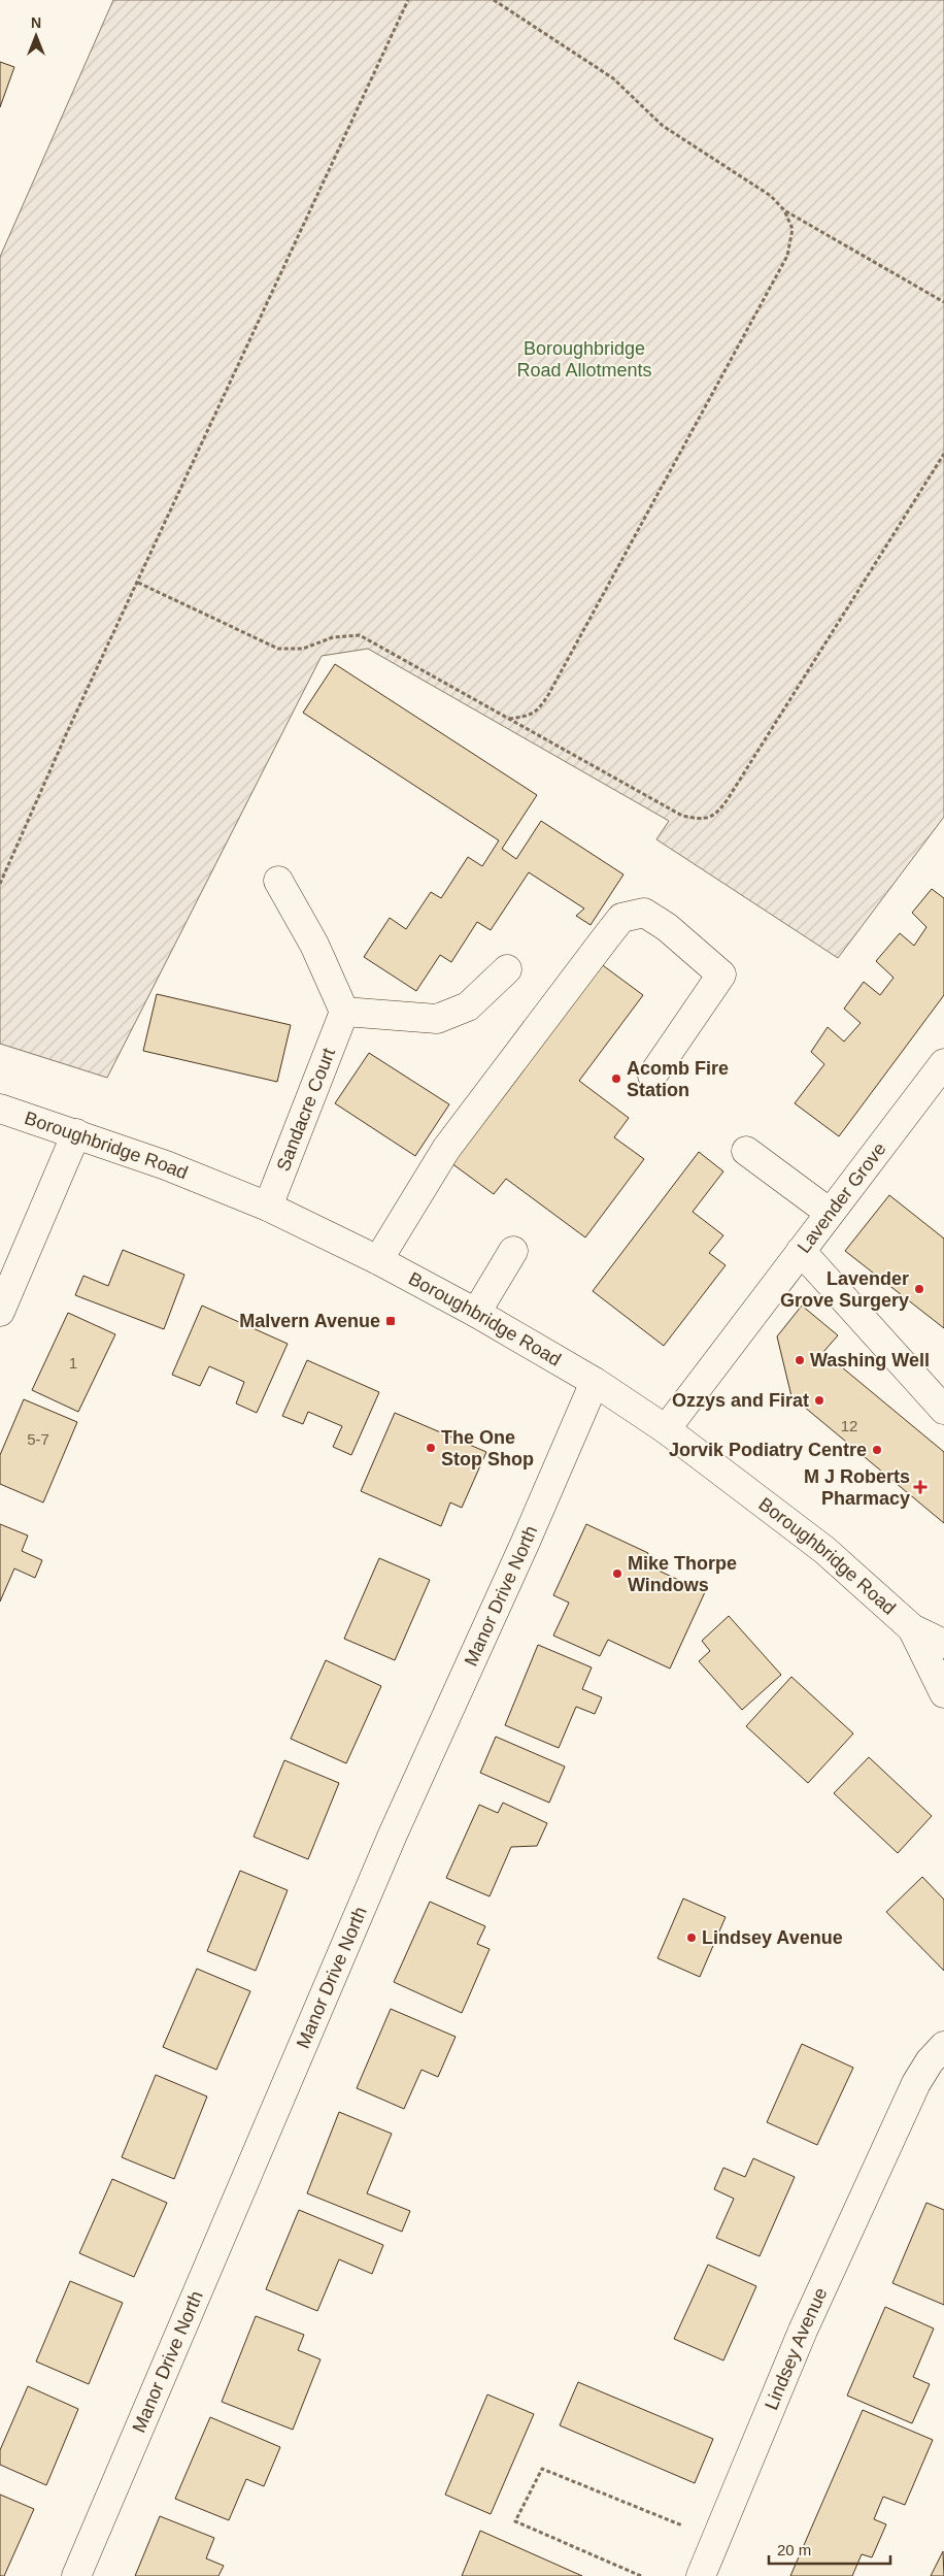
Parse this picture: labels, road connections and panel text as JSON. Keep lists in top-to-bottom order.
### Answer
{
  "streets": {
    "street": [
      "Sandacre Court",
      "Boroughbridge Road",
      "Lavender Grove",
      "Manor Drive North",
      "Lindsey Avenue"
    ]
  },
  "crossings": [
    ["Sandacre Court", "Boroughbridge Road"],
    ["Boroughbridge Road", "Lavender Grove"],
    ["Boroughbridge Road", "Manor Drive North"]
  ],
  "parks": ["Boroughbridge Road Allotments"],
  "places": {
    "other": [
      "Acomb Fire Station",
      "Lavender Grove Surgery",
      "Washing Well",
      "Ozzys and Firat",
      "The One Stop Shop",
      "Jorvik Podiatry Centre",
      "Mike Thorpe Windows",
      "Lindsey Avenue"
    ],
    "transit": ["Malvern Avenue"],
    "health": ["M J Roberts Pharmacy"]
  },
  "house_numbers": ["1", "12", "5-7"],
  "scale_bar": "20 m",
  "north": "top"
}
